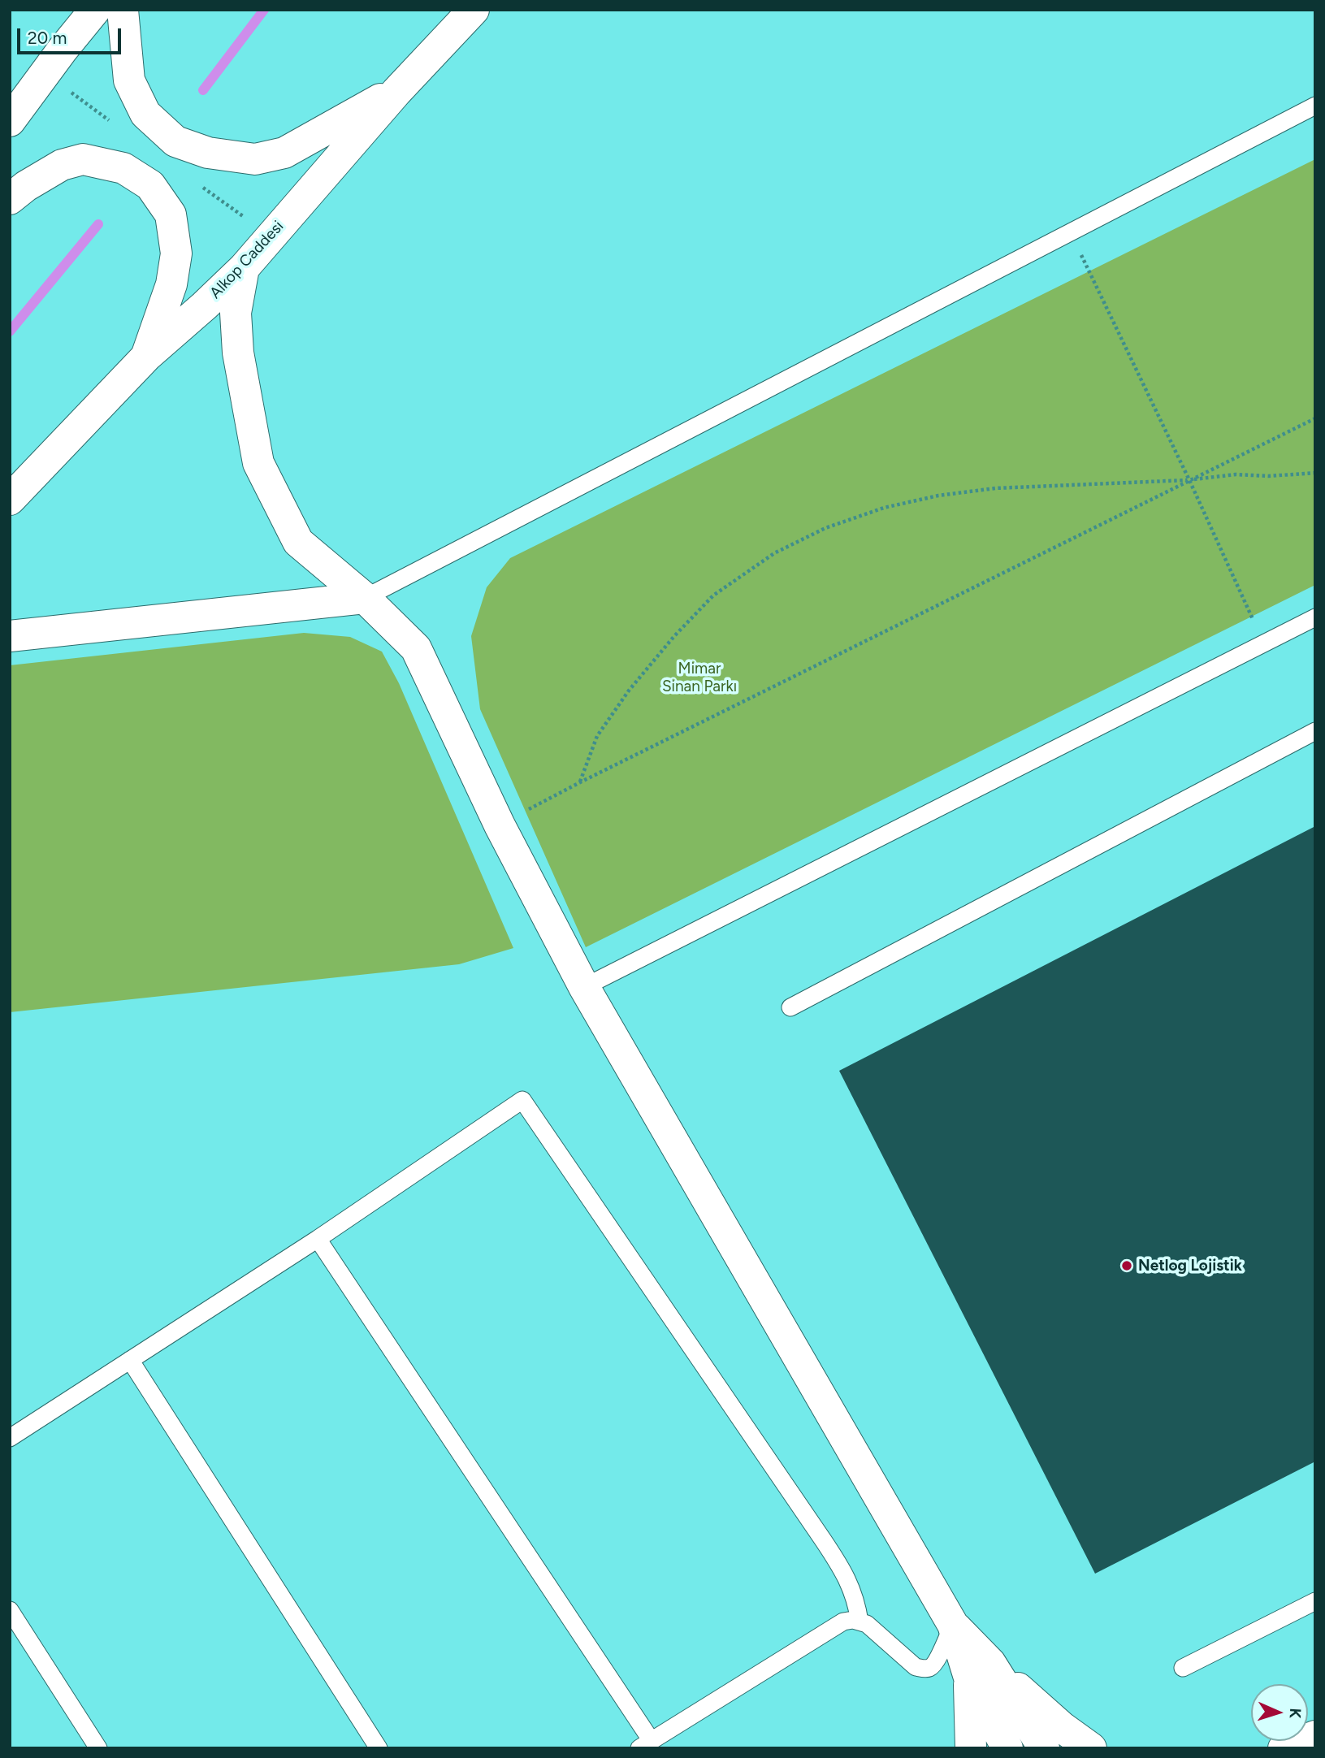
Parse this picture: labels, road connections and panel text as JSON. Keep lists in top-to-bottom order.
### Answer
{
  "streets": {
    "main road": ["Alkop Caddesi"]
  },
  "parks": ["Mimar Sinan Parkı"],
  "places": ["Netlog Lojistik"],
  "scale_bar": "20 m",
  "north": "right"
}
